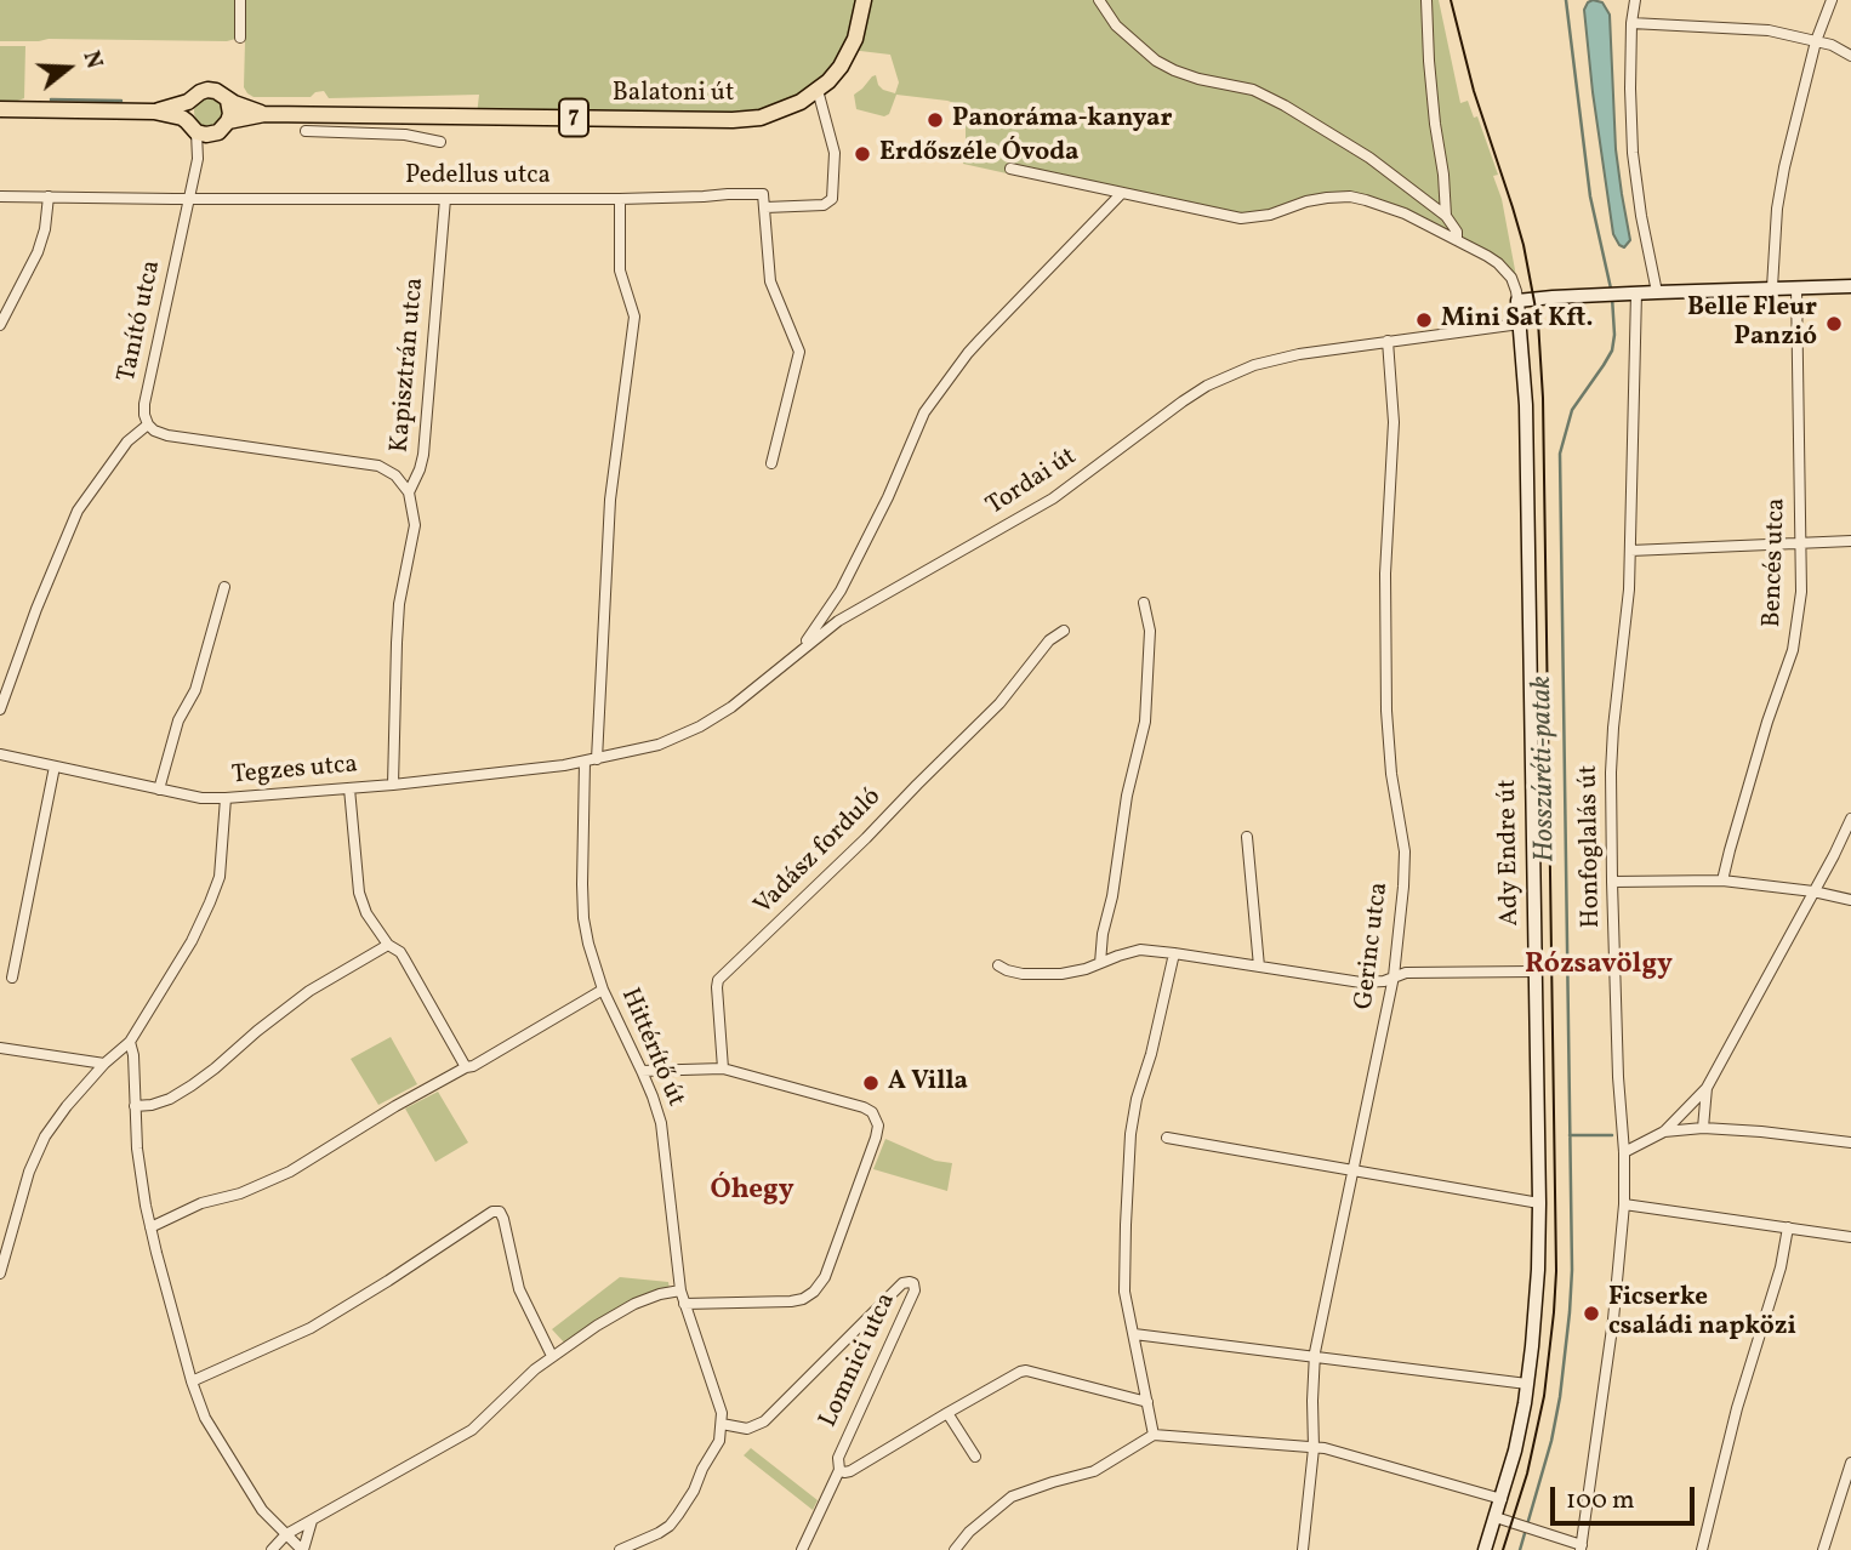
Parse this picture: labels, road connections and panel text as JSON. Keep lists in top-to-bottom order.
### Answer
{
  "streets": {
    "main road": ["Balatoni út", "7"],
    "street": [
      "Pedellus utca",
      "Tanító utca",
      "Kapisztrán utca",
      "Tordai út",
      "Bencés utca",
      "Tegzes utca",
      "Honfoglalás út",
      "Vadász forduló",
      "Ady Endre út",
      "Gerinc utca",
      "Hittérítő út",
      "Lomnici utca"
    ]
  },
  "crossings": [
    ["Balatoni út", "Pedellus utca"],
    ["Balatoni út", "Tanító utca"],
    ["Pedellus utca", "Tanító utca"],
    ["Pedellus utca", "Kapisztrán utca"],
    ["Kapisztrán utca", "Tegzes utca"],
    ["Tordai út", "Tegzes utca"],
    ["Tordai út", "Ady Endre út"],
    ["Tordai út", "Gerinc utca"],
    ["Tegzes utca", "Hittérítő út"],
    ["Hittérítő út", "Lomnici utca"]
  ],
  "districts": ["Rózsavölgy", "Óhegy"],
  "water": ["Hosszúréti-patak"],
  "places": [
    "Panoráma-kanyar",
    "Erdőszéle Óvoda",
    "Mini Sat Kft.",
    "Belle Fleur Panzió",
    "A Villa",
    "Ficserke családi napközi"
  ],
  "scale_bar": "100 m",
  "north": "right"
}
